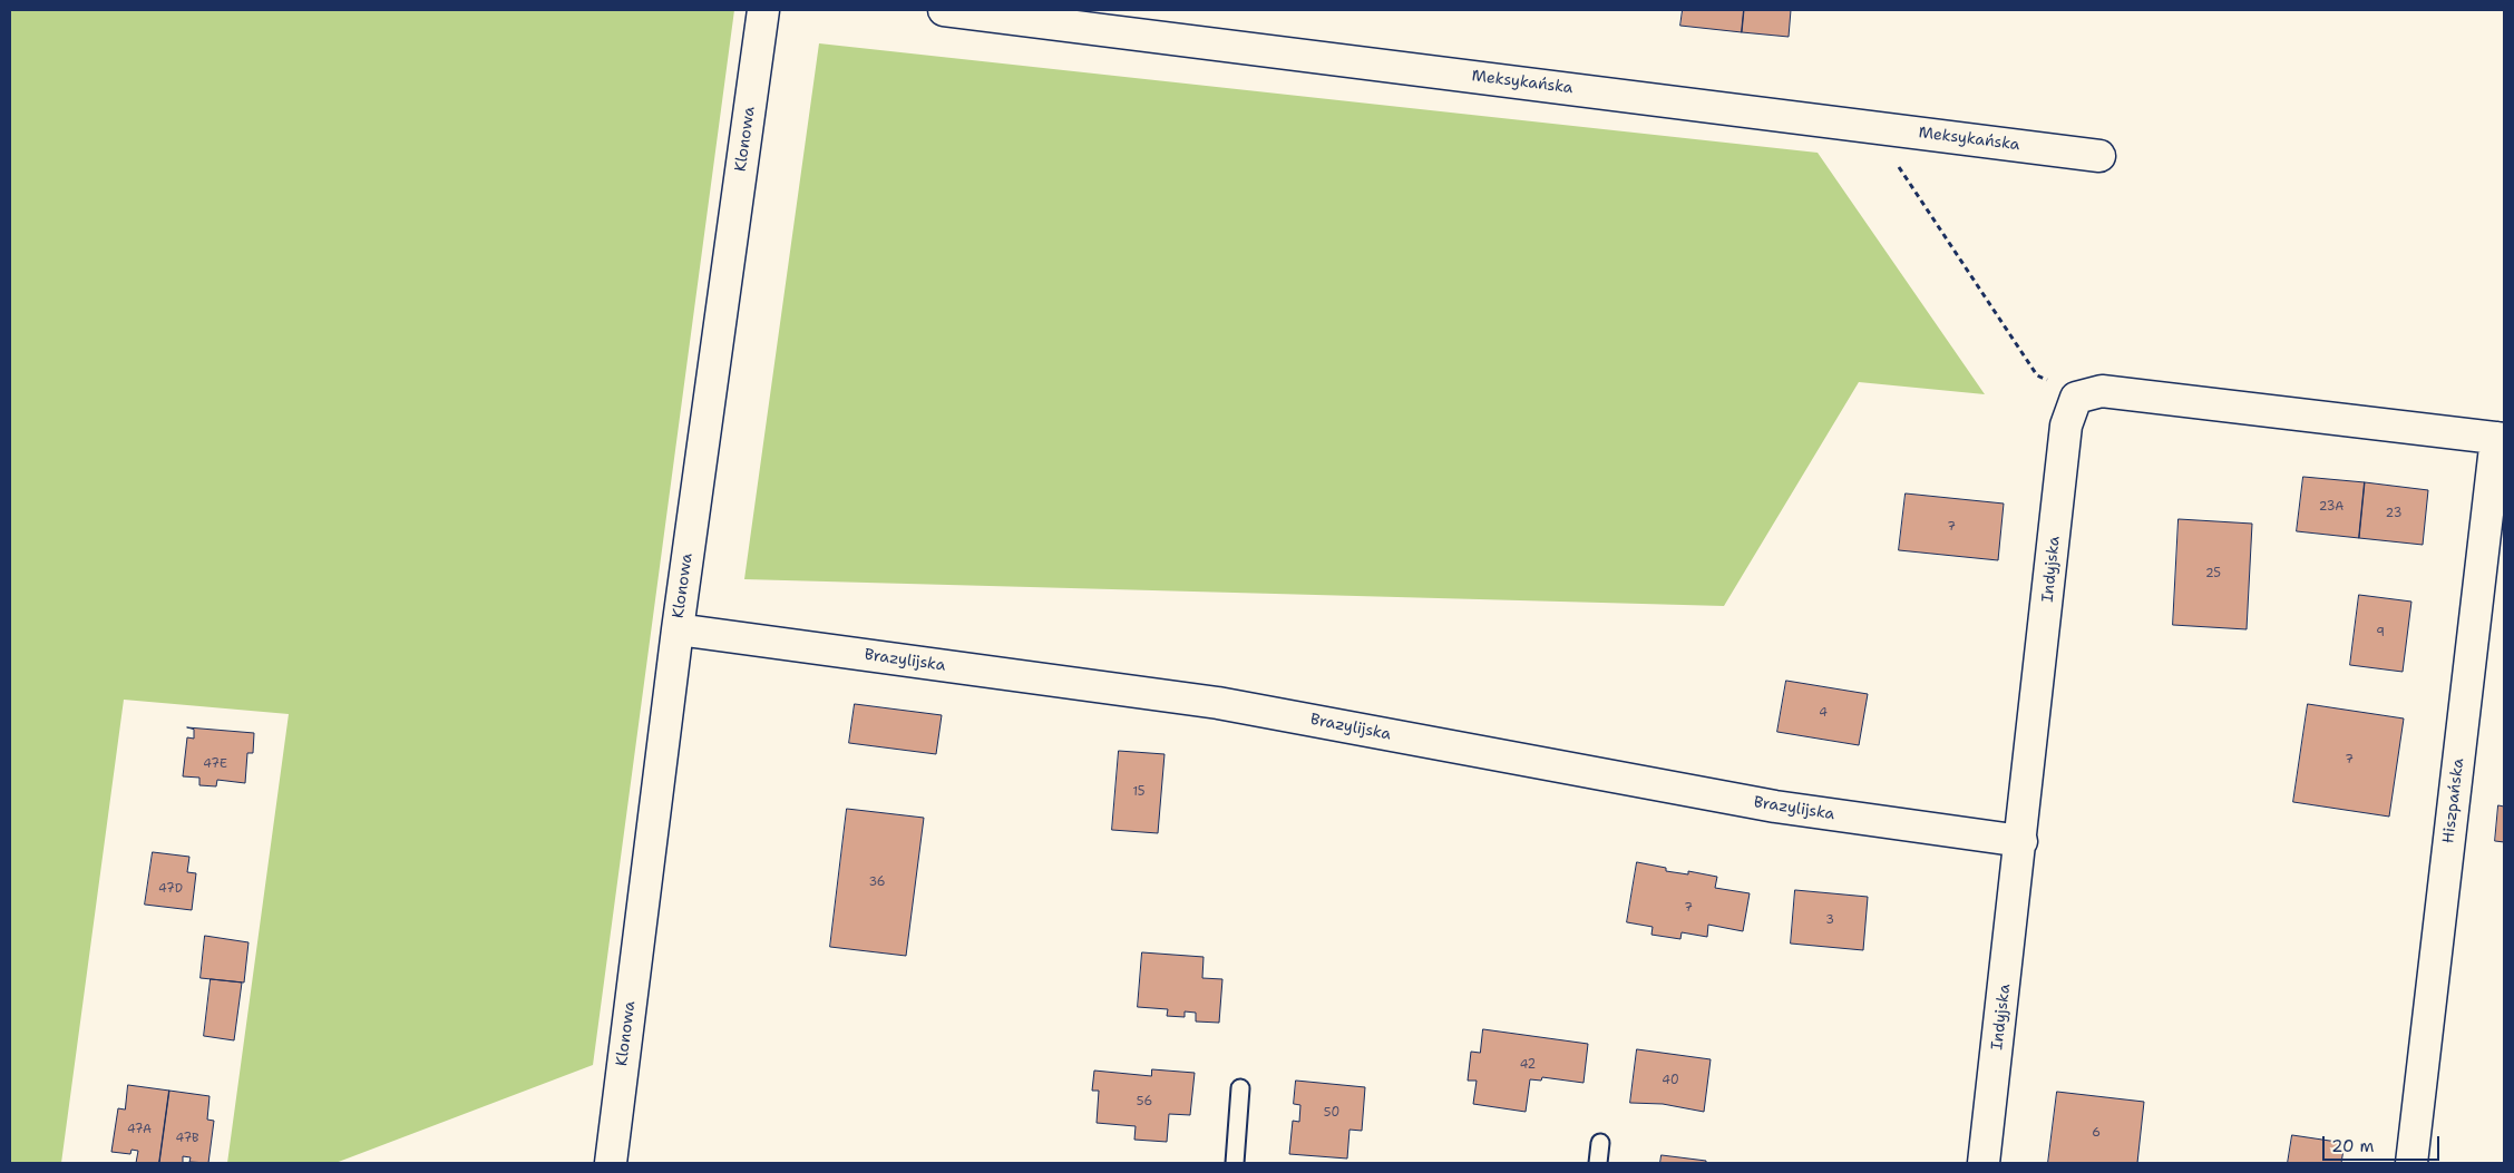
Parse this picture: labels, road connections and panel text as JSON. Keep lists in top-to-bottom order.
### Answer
{
  "streets": {
    "street": [
      "Meksykańska",
      "Klonowa",
      "Indyjska",
      "Brazylijska",
      "Hiszpańska"
    ]
  },
  "crossings": [
    ["Klonowa", "Brazylijska"],
    ["Indyjska", "Brazylijska"]
  ],
  "house_numbers": [
    "23A",
    "23",
    "7",
    "25",
    "9",
    "4",
    "7",
    "47E",
    "15",
    "36",
    "47D",
    "7",
    "3",
    "42",
    "40",
    "56",
    "50",
    "47A",
    "6",
    "47B"
  ],
  "scale_bar": "20 m"
}
